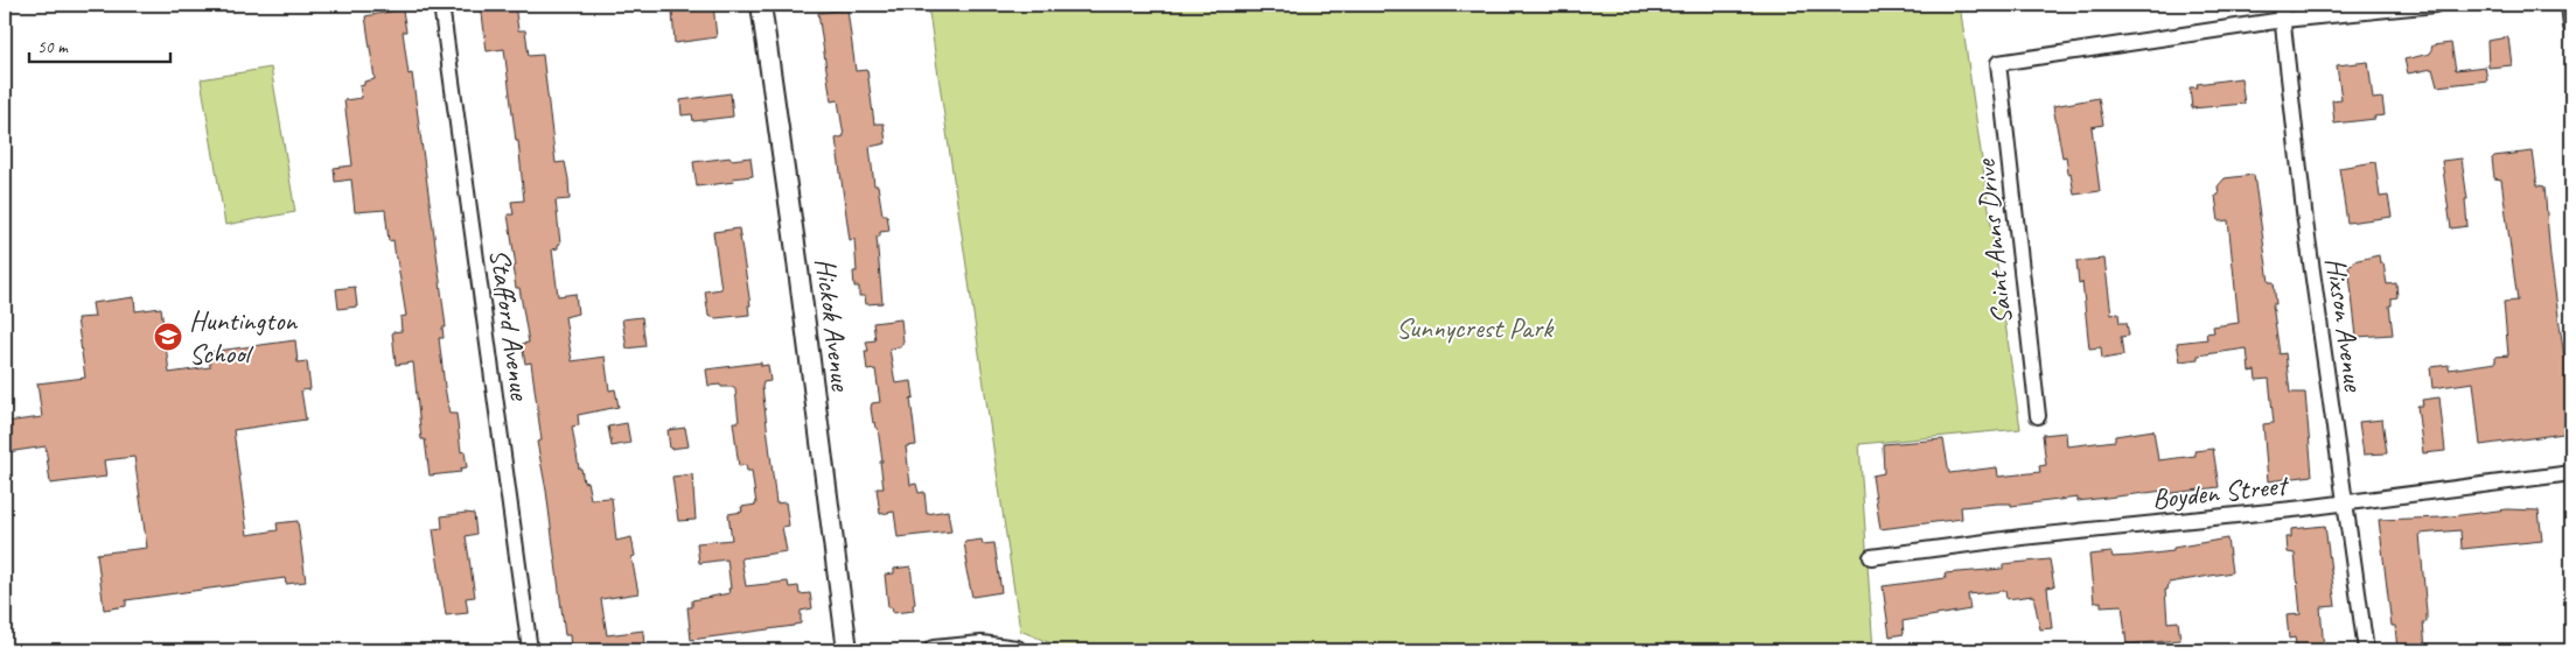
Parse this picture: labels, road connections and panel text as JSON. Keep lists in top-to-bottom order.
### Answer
{
  "streets": {
    "street": [
      "Saint Anns Drive",
      "Stafford Avenue",
      "Hickok Avenue",
      "Hixson Avenue",
      "Boyden Street"
    ]
  },
  "crossings": [
    ["Saint Anns Drive", "Hixson Avenue"],
    ["Hixson Avenue", "Boyden Street"]
  ],
  "parks": ["Sunnycrest Park"],
  "places": {
    "school or university": ["Huntington School"]
  },
  "scale_bar": "50 m"
}
